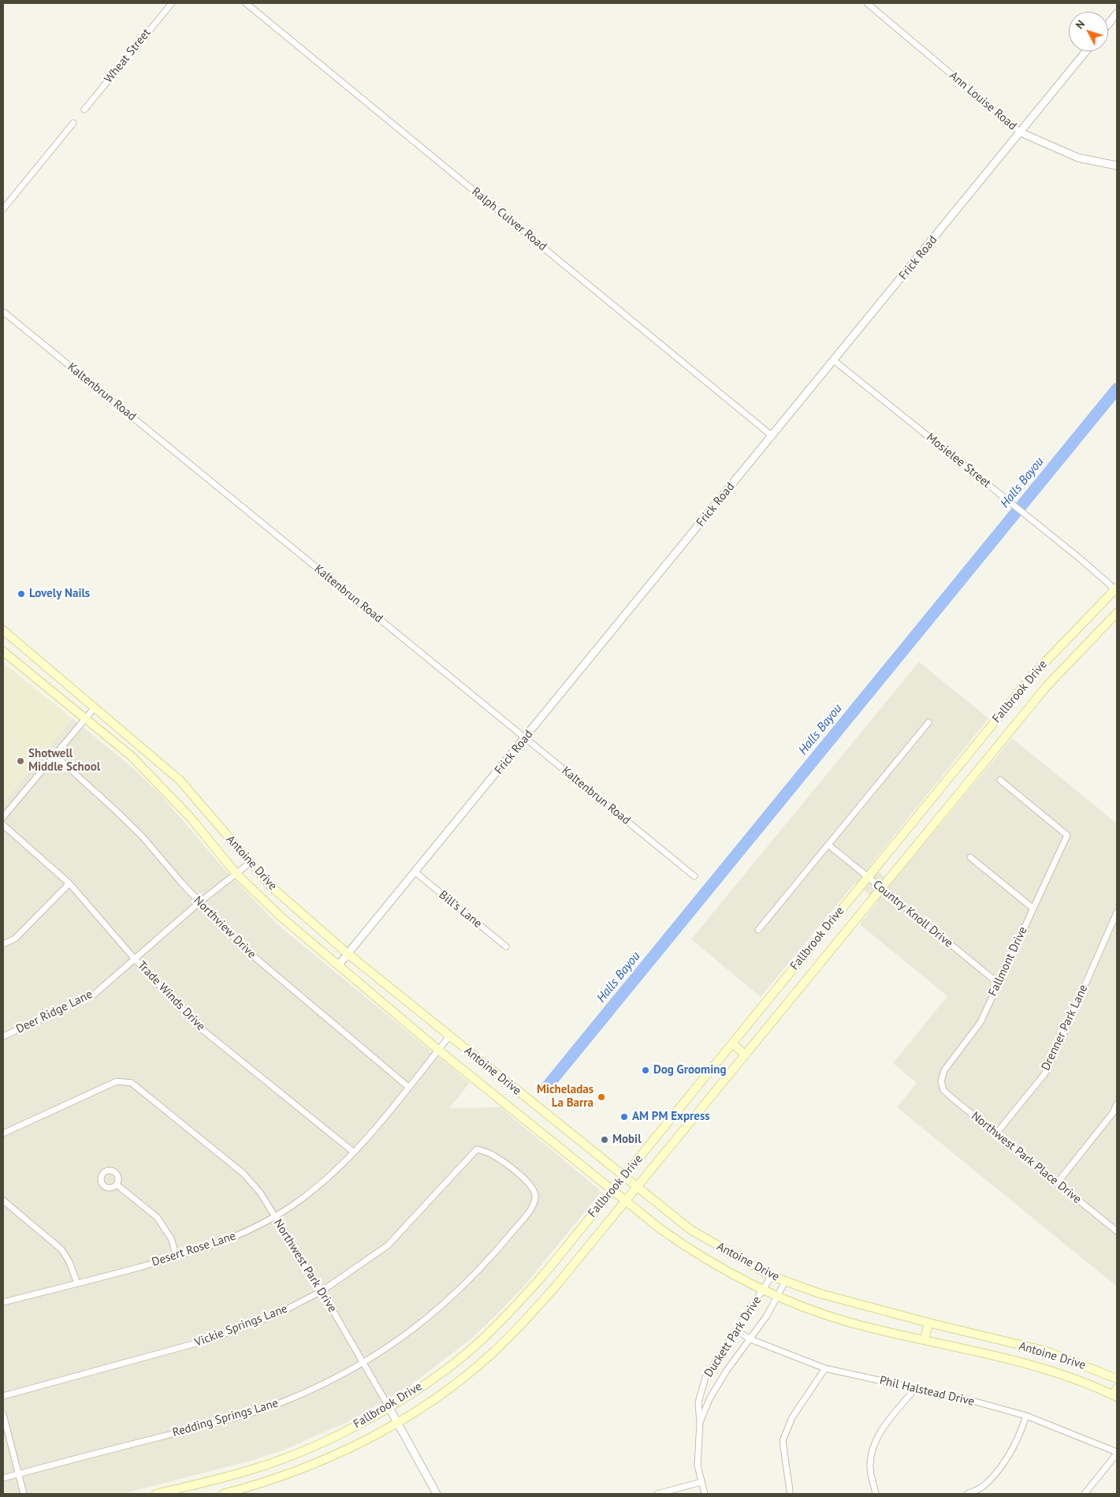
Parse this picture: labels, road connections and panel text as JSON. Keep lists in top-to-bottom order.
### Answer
{
  "streets": {
    "main road": ["Fallbrook Drive", "Antoine Drive"],
    "street": [
      "Wheat Street",
      "Ann Louise Road",
      "Ralph Culver Road",
      "Frick Road",
      "Kaltenbrun Road",
      "Mosielee Street",
      "Bill's Lane",
      "Country Knoll Drive",
      "Northview Drive",
      "Fallmont Drive",
      "Trade Winds Drive",
      "Deer Ridge Lane",
      "Drenner Park Lane",
      "Northwest Park Place Drive",
      "Desert Rose Lane",
      "Northwest Park Drive",
      "Vickie Springs Lane",
      "Duckett Park Drive",
      "Phil Halstead Drive",
      "Redding Springs Lane"
    ]
  },
  "crossings": [
    ["Ann Louise Road", "Frick Road"],
    ["Ralph Culver Road", "Frick Road"],
    ["Frick Road", "Kaltenbrun Road"],
    ["Frick Road", "Mosielee Street"],
    ["Frick Road", "Antoine Drive"],
    ["Frick Road", "Bill's Lane"],
    ["Mosielee Street", "Fallbrook Drive"],
    ["Fallbrook Drive", "Antoine Drive"],
    ["Fallbrook Drive", "Country Knoll Drive"],
    ["Fallbrook Drive", "Northwest Park Drive"],
    ["Antoine Drive", "Deer Ridge Lane"],
    ["Antoine Drive", "Desert Rose Lane"],
    ["Antoine Drive", "Duckett Park Drive"],
    ["Country Knoll Drive", "Fallmont Drive"],
    ["Northview Drive", "Deer Ridge Lane"],
    ["Northview Drive", "Desert Rose Lane"],
    ["Fallmont Drive", "Northwest Park Place Drive"],
    ["Trade Winds Drive", "Deer Ridge Lane"],
    ["Trade Winds Drive", "Desert Rose Lane"],
    ["Drenner Park Lane", "Northwest Park Place Drive"],
    ["Desert Rose Lane", "Northwest Park Drive"],
    ["Northwest Park Drive", "Vickie Springs Lane"],
    ["Northwest Park Drive", "Redding Springs Lane"],
    ["Vickie Springs Lane", "Redding Springs Lane"],
    ["Duckett Park Drive", "Phil Halstead Drive"]
  ],
  "water": ["Halls Bayou"],
  "places": [
    "Lovely Nails",
    "Shotwell Middle School",
    "Dog Grooming",
    "Micheladas La Barra",
    "AM PM Express",
    "Mobil"
  ],
  "north": "top left"
}
